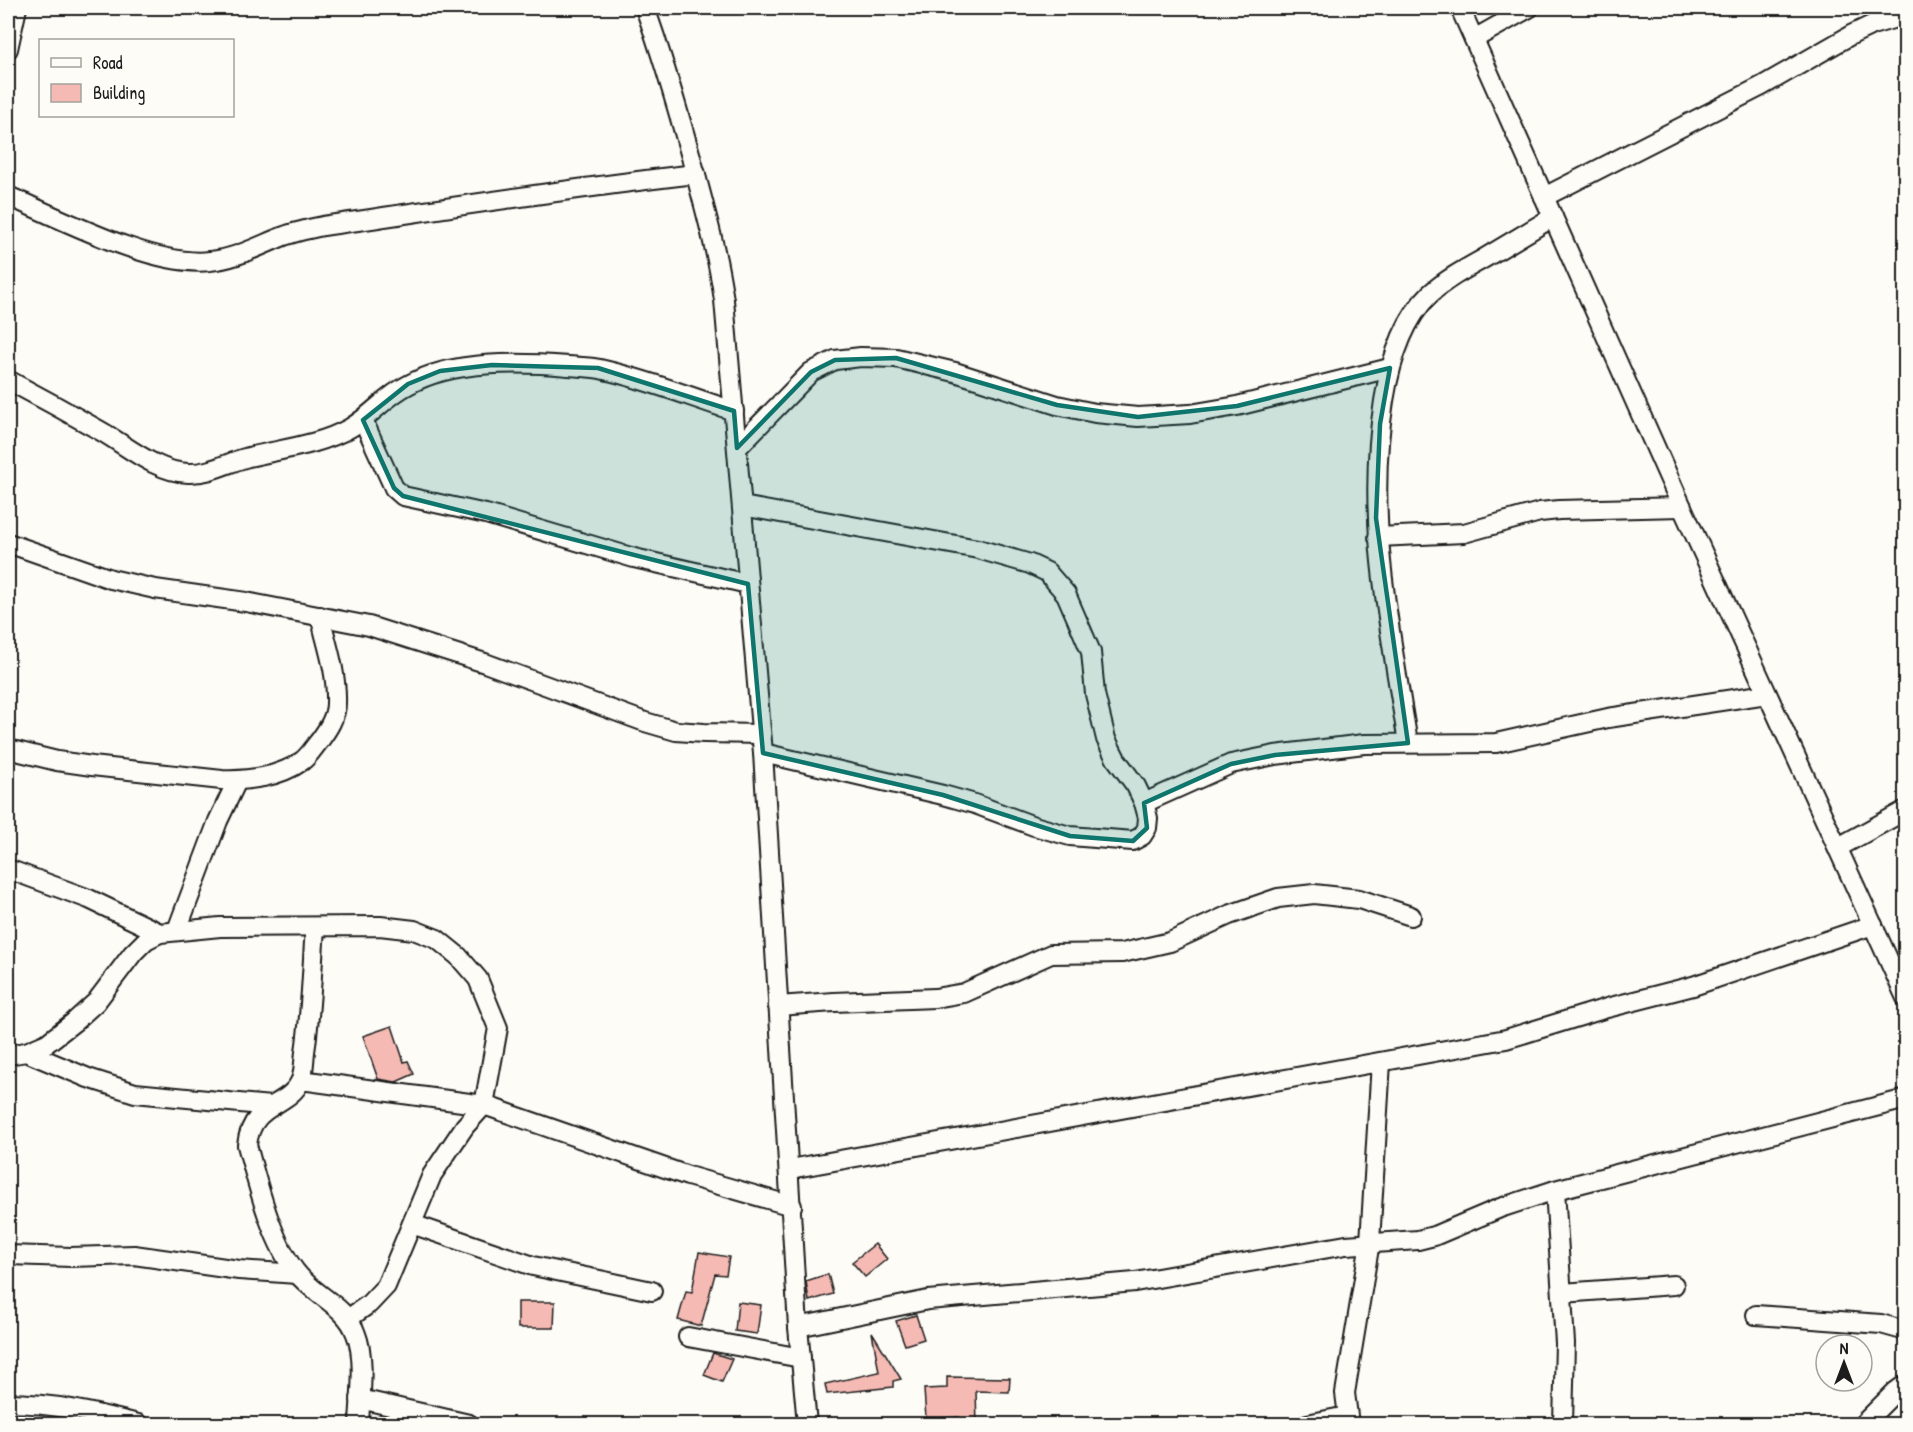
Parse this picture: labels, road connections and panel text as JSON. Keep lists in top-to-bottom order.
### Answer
{
  "legend": ["Road", "Building"],
  "north": "top"
}
